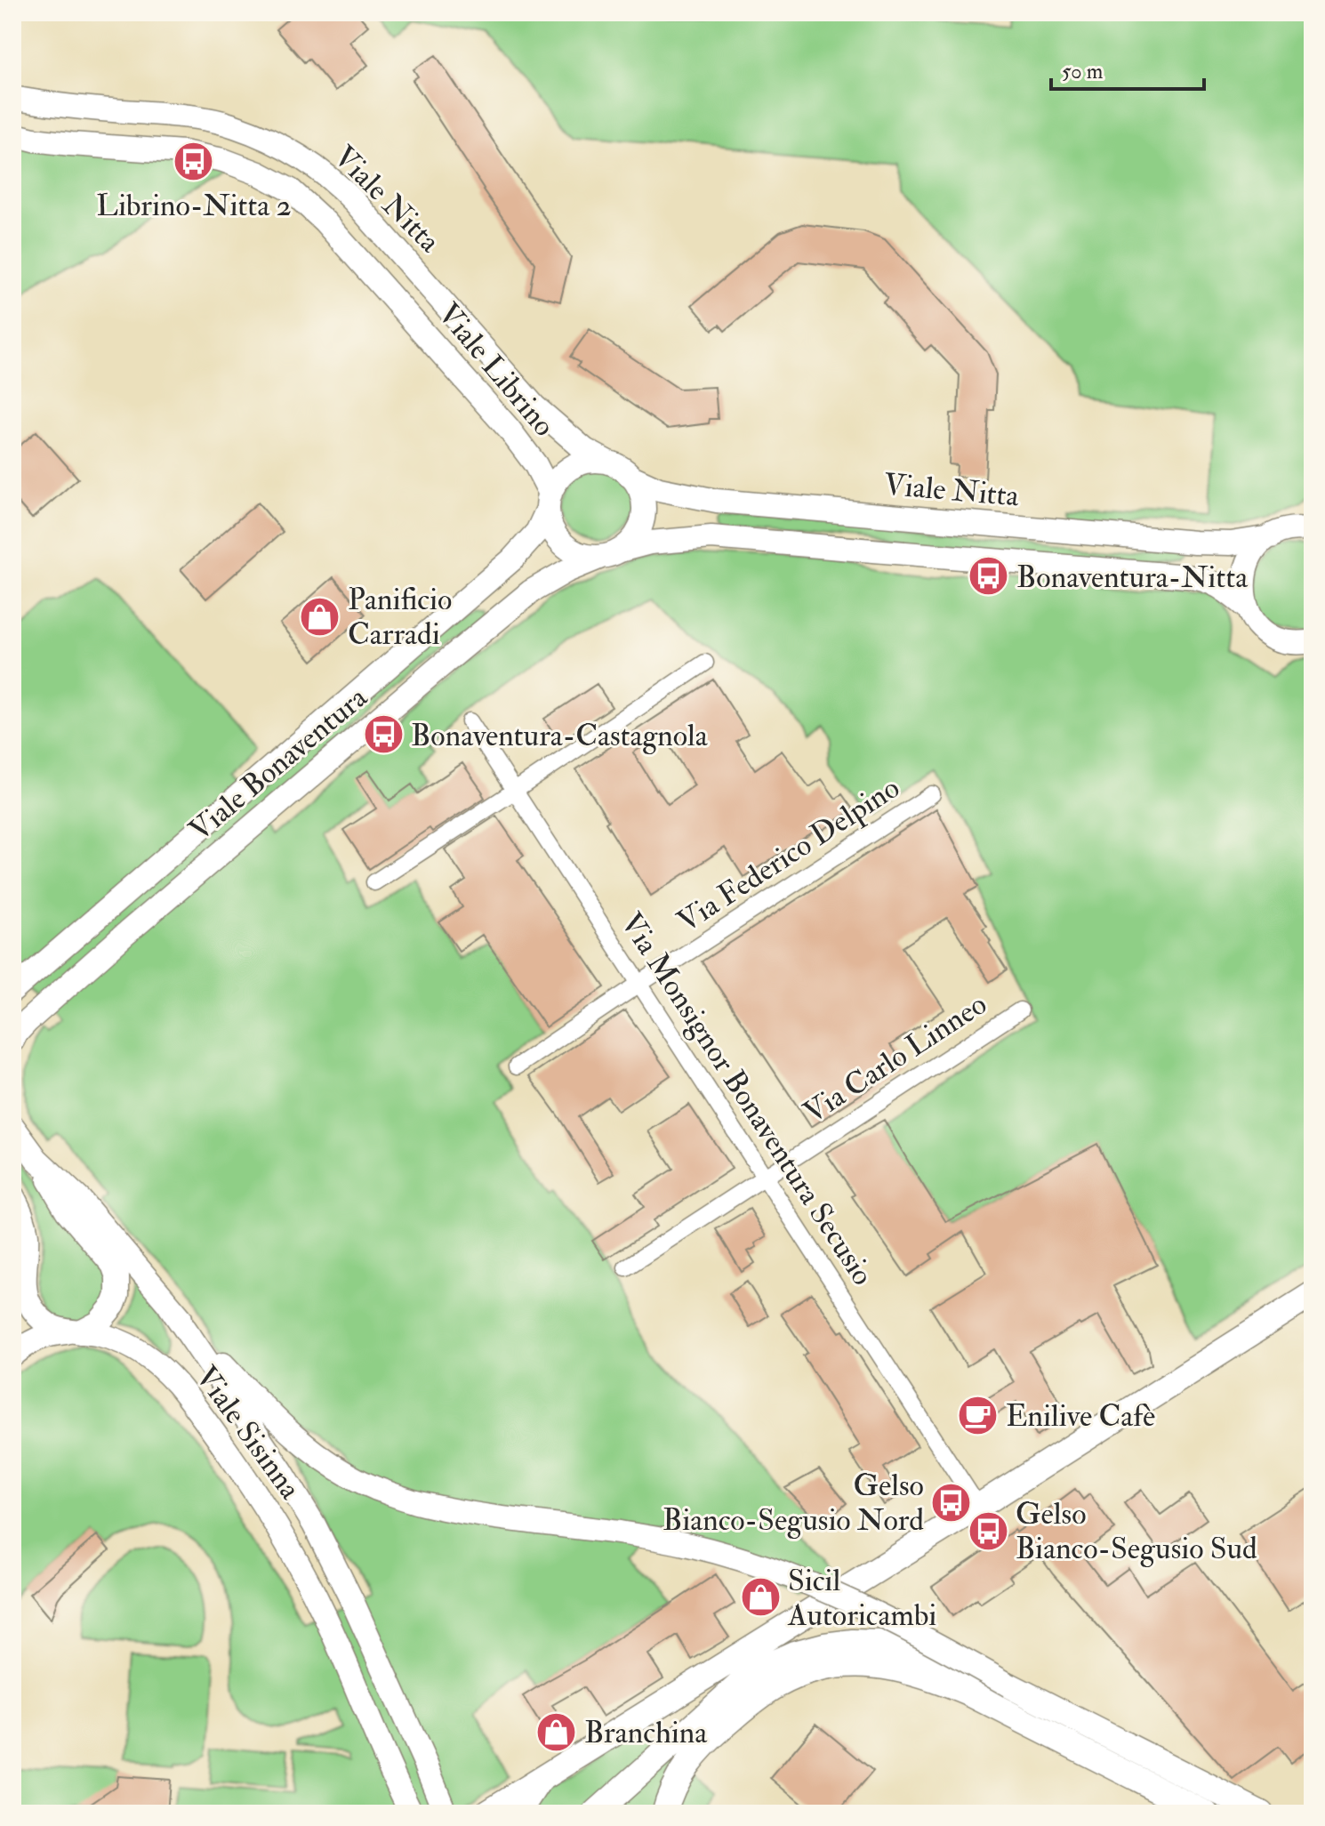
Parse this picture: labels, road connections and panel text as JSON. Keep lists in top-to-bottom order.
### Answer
{
  "streets": {
    "main road": [
      "Viale Nitta",
      "Viale Librino",
      "Viale Bonaventura",
      "Viale Sisinna"
    ],
    "street": ["Via Federico Delpino", "Via Carlo Linneo", "Via Monsignor Bonaventura Secusio"]
  },
  "crossings": [
    ["Viale Nitta", "Viale Librino"],
    ["Viale Nitta", "Viale Bonaventura"],
    ["Viale Librino", "Viale Bonaventura"],
    ["Via Federico Delpino", "Via Monsignor Bonaventura Secusio"],
    ["Via Carlo Linneo", "Via Monsignor Bonaventura Secusio"]
  ],
  "places": {
    "bus stop": [
      "Librino-Nitta 2",
      "Bonaventura-Nitta",
      "Bonaventura-Castagnola",
      "Gelso Bianco-Segusio Nord",
      "Gelso Bianco-Segusio Sud"
    ],
    "shop": ["Panificio Carradi", "Sicil Autoricambi", "Branchina"],
    "cafe": ["Enilive Cafè"]
  },
  "scale_bar": "50 m"
}
